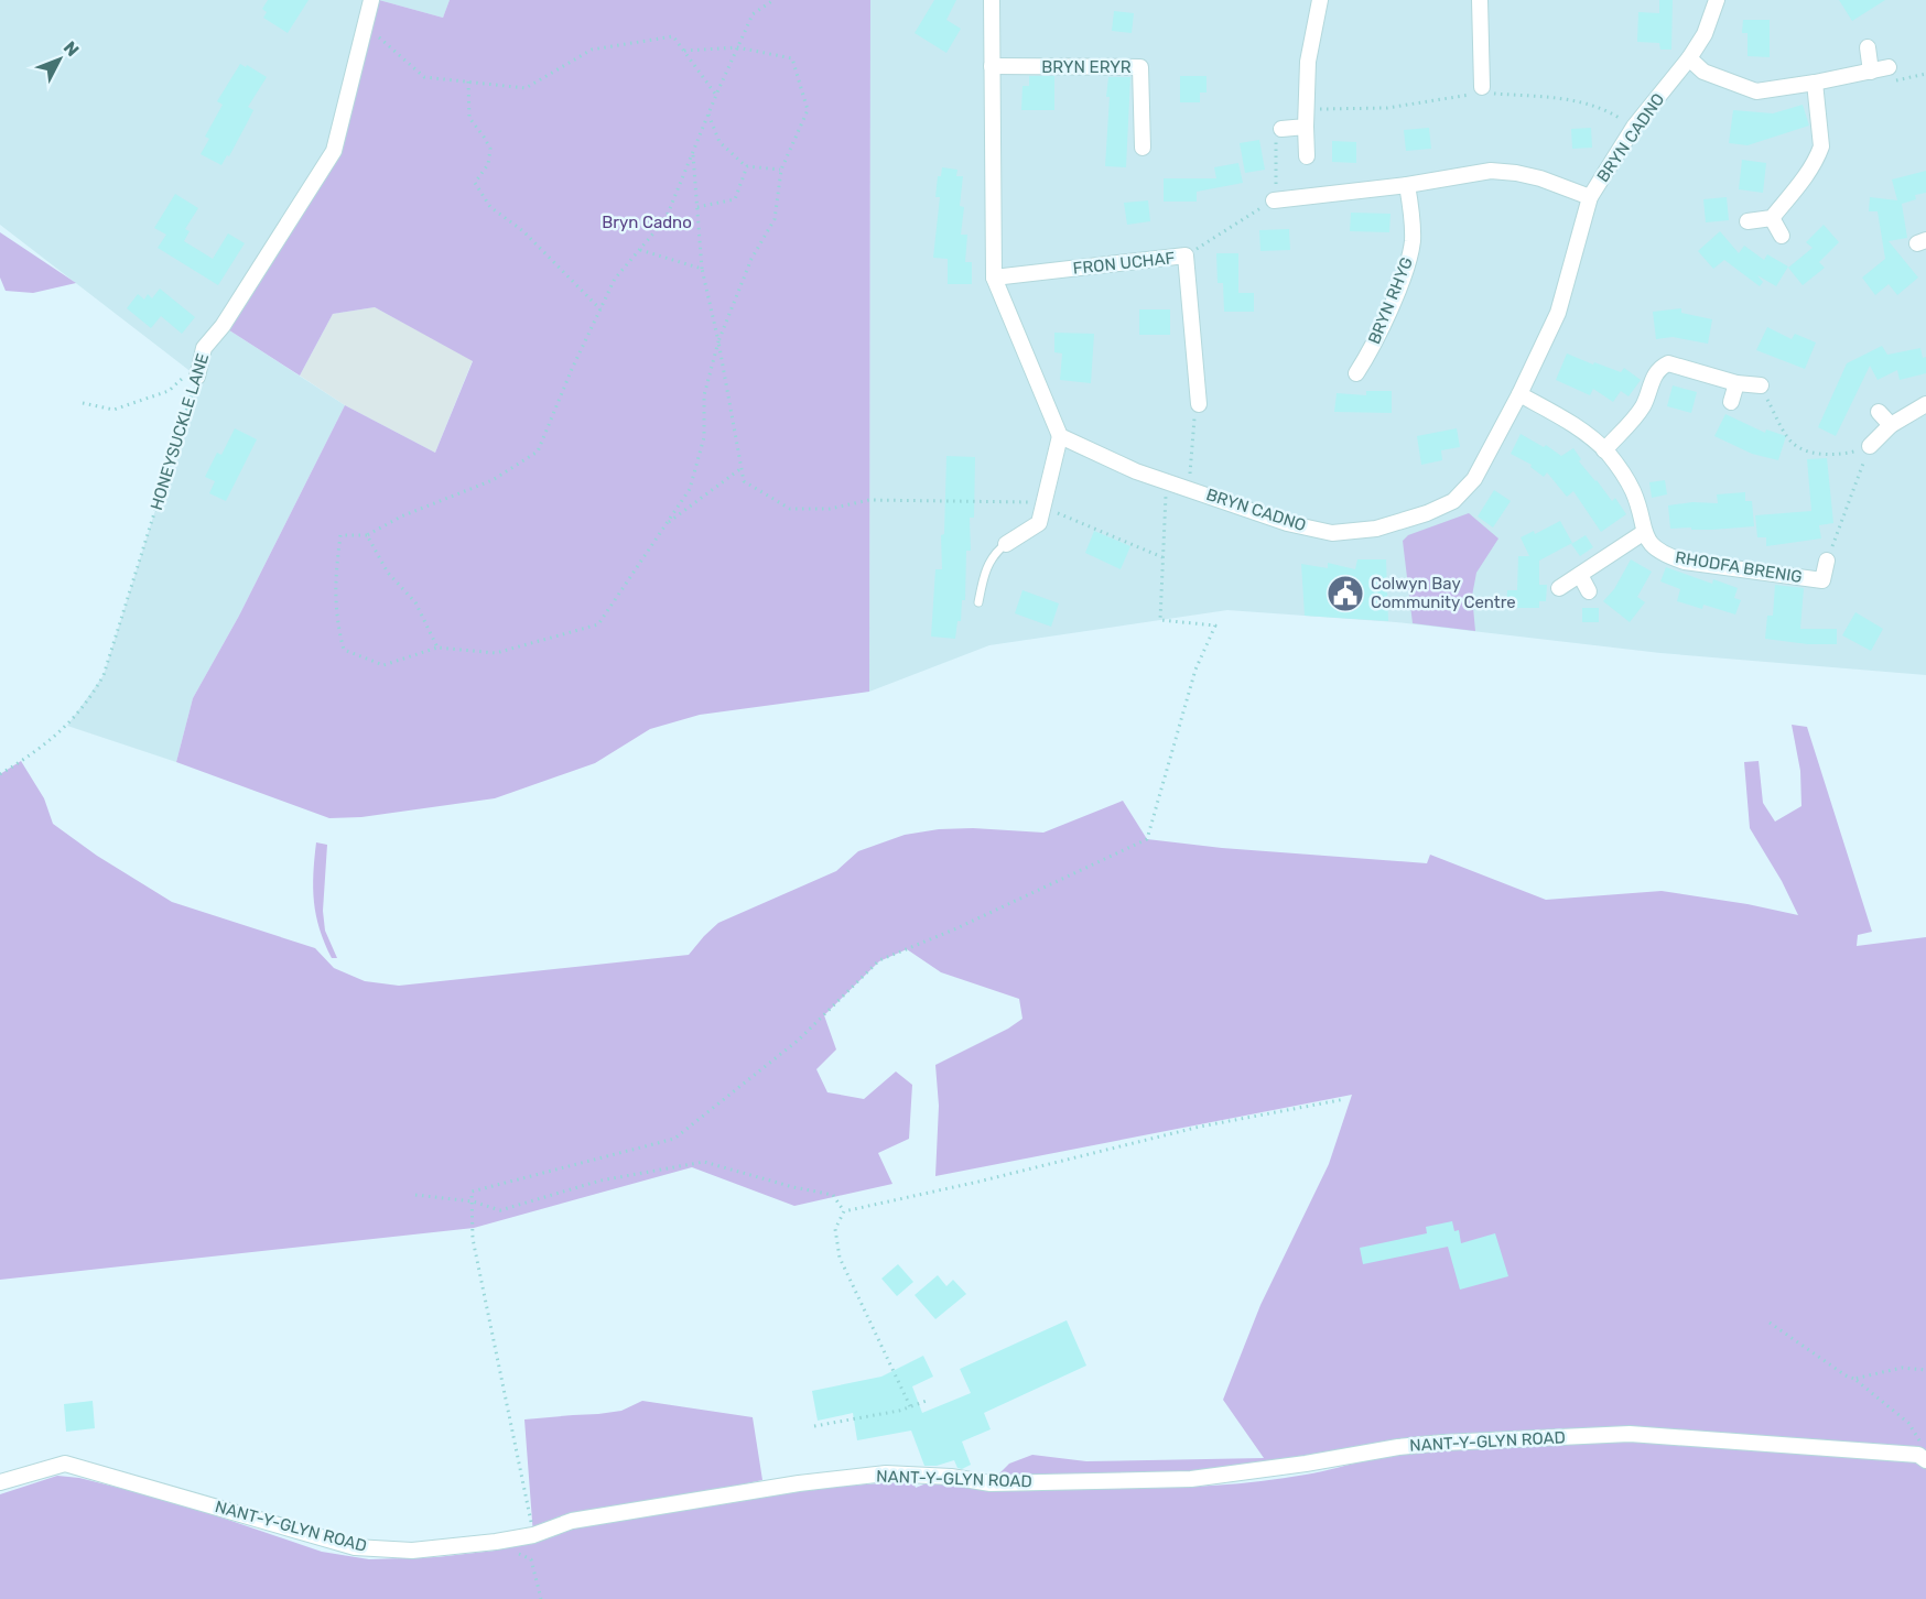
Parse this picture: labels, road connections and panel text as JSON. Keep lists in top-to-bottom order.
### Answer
{
  "streets": {
    "street": [
      "BRYN ERYR",
      "BRYN CADNO",
      "FRON UCHAF",
      "BRYN RHYG",
      "HONEYSUCKLE LANE",
      "RHODFA BRENIG",
      "NANT-Y-GLYN ROAD"
    ]
  },
  "parks": ["Bryn Cadno"],
  "places": {
    "public building": ["Colwyn Bay Community Centre"]
  },
  "north": "top right"
}
